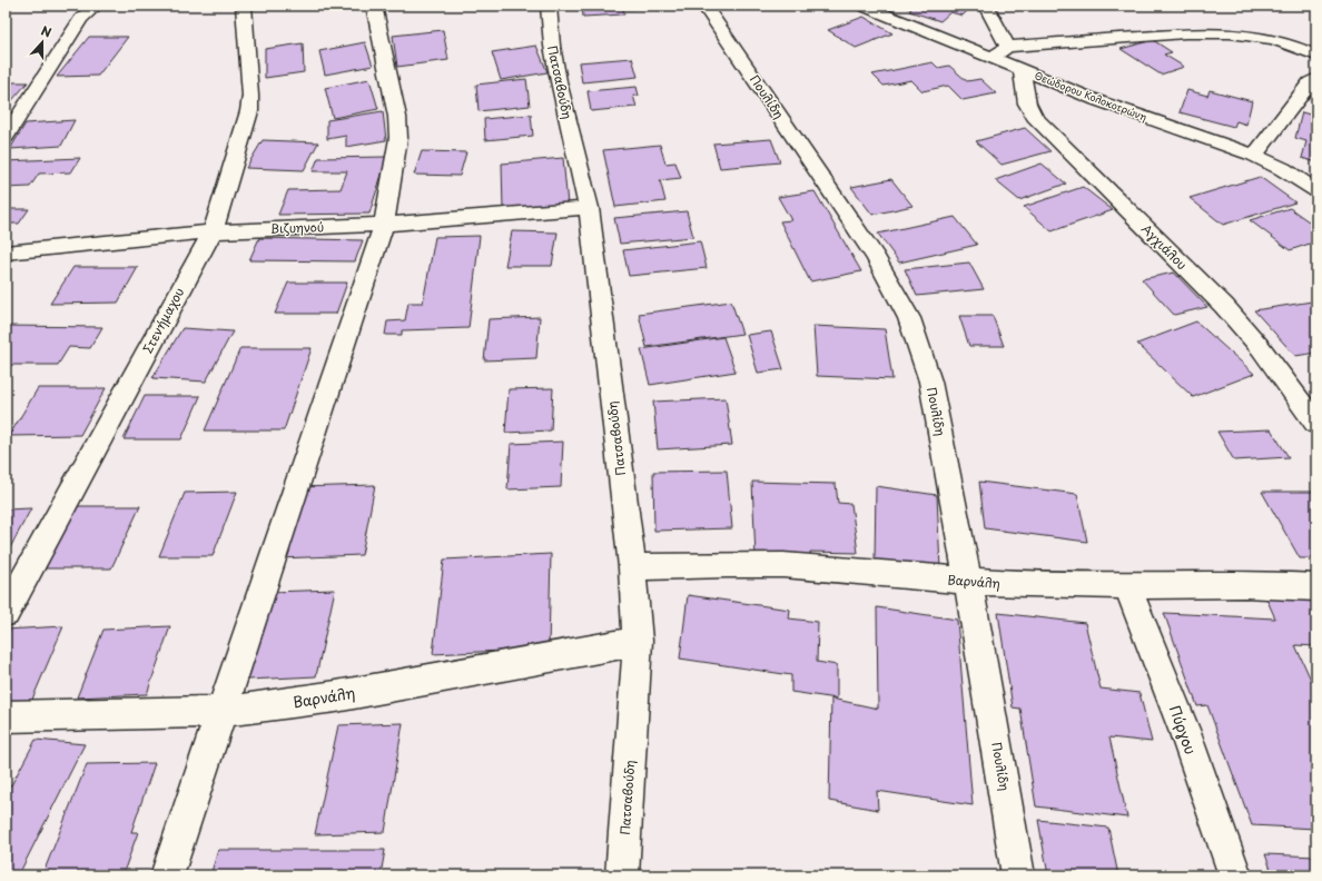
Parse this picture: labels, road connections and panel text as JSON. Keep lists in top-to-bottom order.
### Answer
{
  "streets": {
    "street": [
      "Πατσαβούδη",
      "Πουλίδη",
      "Θεώδορου Κολοκοτρώνη",
      "Βιζυηνού",
      "Αγχιάλου",
      "Στενήμαχου",
      "Βαρνάλη",
      "Πύργου"
    ]
  },
  "crossings": [
    ["Πατσαβούδη", "Βιζυηνού"],
    ["Πατσαβούδη", "Βαρνάλη"],
    ["Πουλίδη", "Βαρνάλη"],
    ["Θεώδορου Κολοκοτρώνη", "Αγχιάλου"],
    ["Βιζυηνού", "Στενήμαχου"],
    ["Βαρνάλη", "Πύργου"]
  ],
  "north": "top"
}
